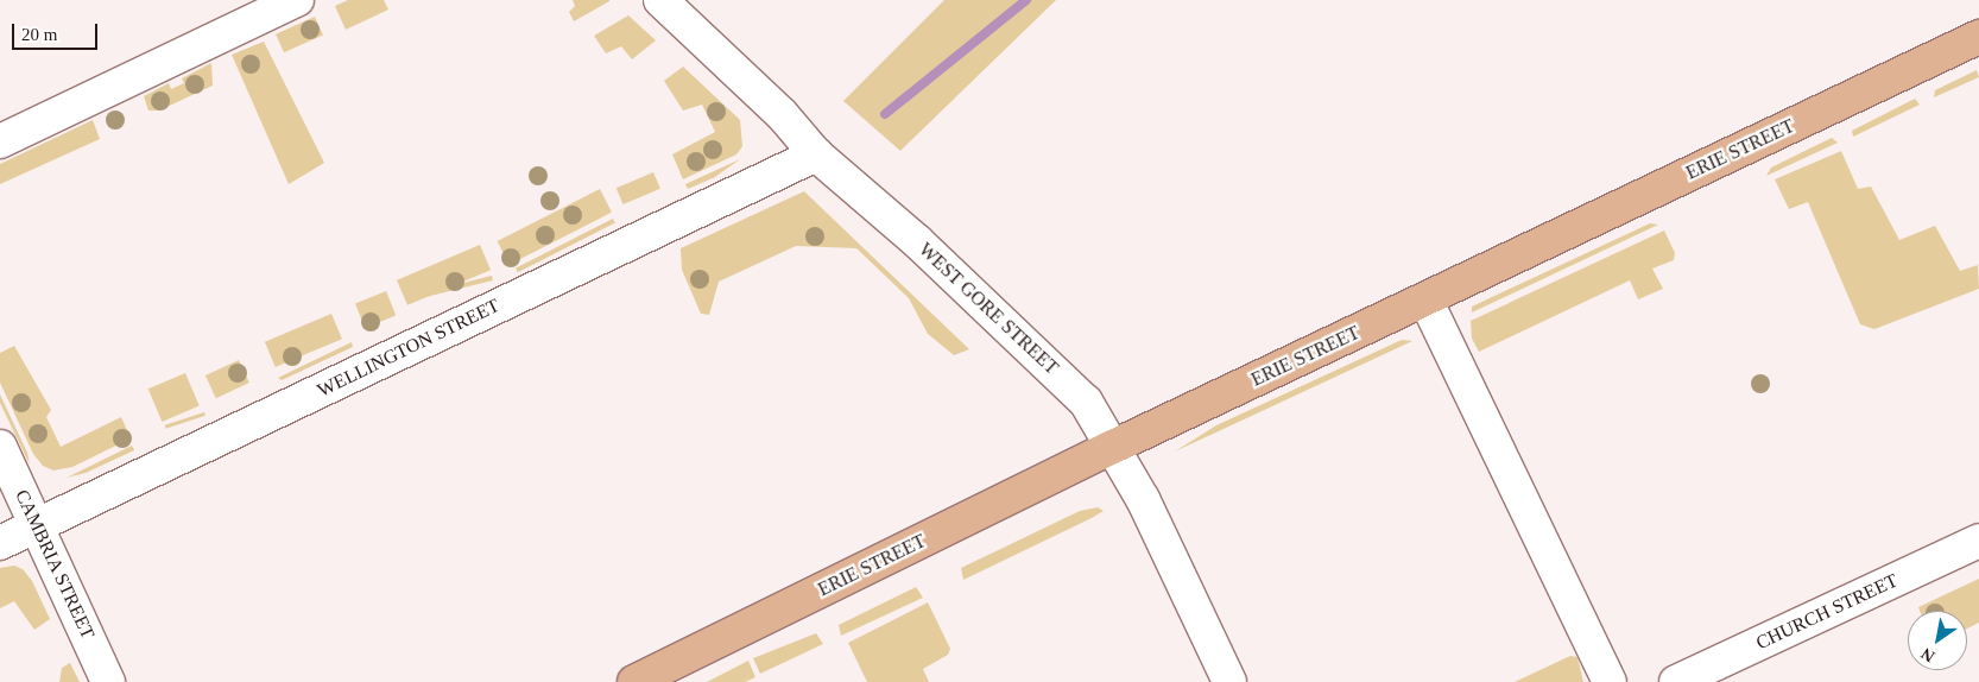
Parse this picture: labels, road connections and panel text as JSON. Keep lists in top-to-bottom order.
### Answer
{
  "streets": {
    "main road": ["ERIE STREET"],
    "street": [
      "WEST GORE STREET",
      "WELLINGTON STREET",
      "CAMBRIA STREET",
      "CHURCH STREET"
    ]
  },
  "crossings": [
    ["ERIE STREET", "WEST GORE STREET"],
    ["WEST GORE STREET", "WELLINGTON STREET"],
    ["WELLINGTON STREET", "CAMBRIA STREET"]
  ],
  "scale_bar": "20 m",
  "north": "bottom left"
}
